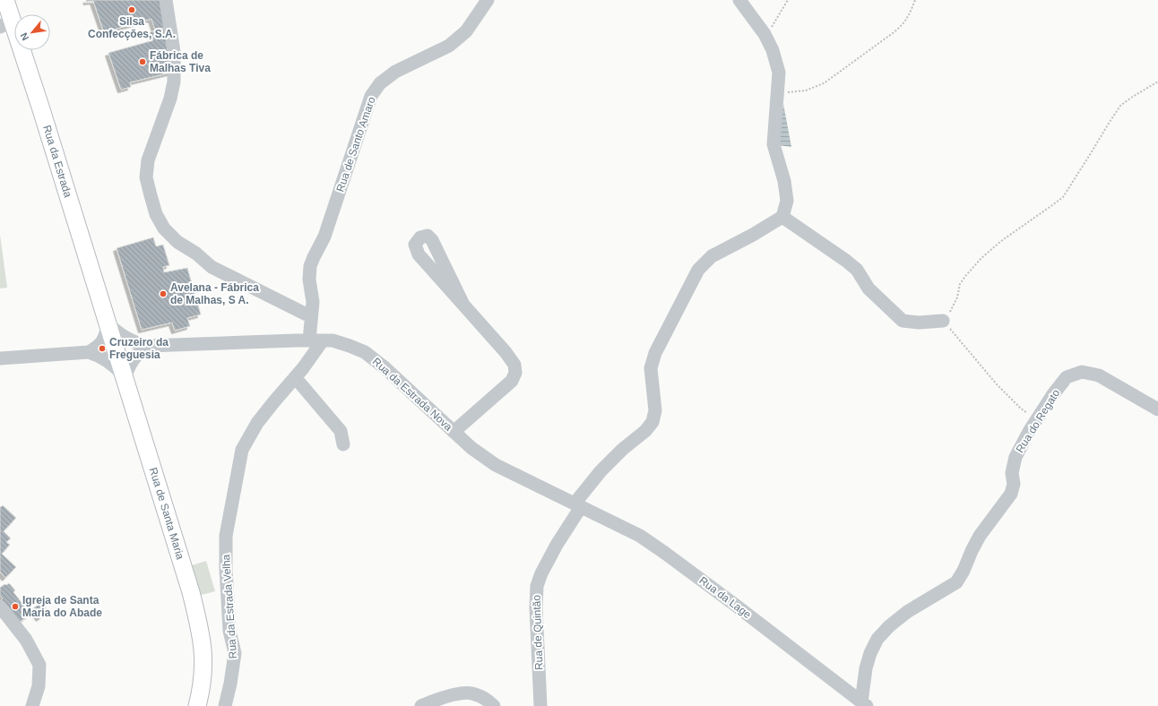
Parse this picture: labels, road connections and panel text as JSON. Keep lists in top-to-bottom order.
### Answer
{
  "streets": {
    "main road": ["Rua da Estrada", "Rua de Santa Maria"],
    "street": [
      "Rua de Santo Amaro",
      "Rua da Estrada Nova",
      "Rua do Regato",
      "Rua da Lage",
      "Rua da Estrada Velha",
      "Rua de Quintão"
    ]
  },
  "crossings": [
    ["Rua de Santo Amaro", "Rua da Estrada Nova"],
    ["Rua da Estrada", "Rua da Estrada Nova"],
    ["Rua da Estrada", "Rua de Santa Maria"],
    ["Rua da Estrada Nova", "Rua de Santa Maria"],
    ["Rua da Estrada Nova", "Rua da Lage"],
    ["Rua da Estrada Nova", "Rua da Estrada Velha"],
    ["Rua da Estrada Nova", "Rua de Quintão"],
    ["Rua do Regato", "Rua da Lage"],
    ["Rua da Lage", "Rua de Quintão"]
  ],
  "places": [
    "Silsa Confecções, S.A.",
    "Fábrica de Malhas Tiva",
    "Avelana - Fábrica de Malhas, S A.",
    "Cruzeiro da Freguesia",
    "Igreja de Santa Maria do Abade"
  ],
  "north": "bottom left"
}
